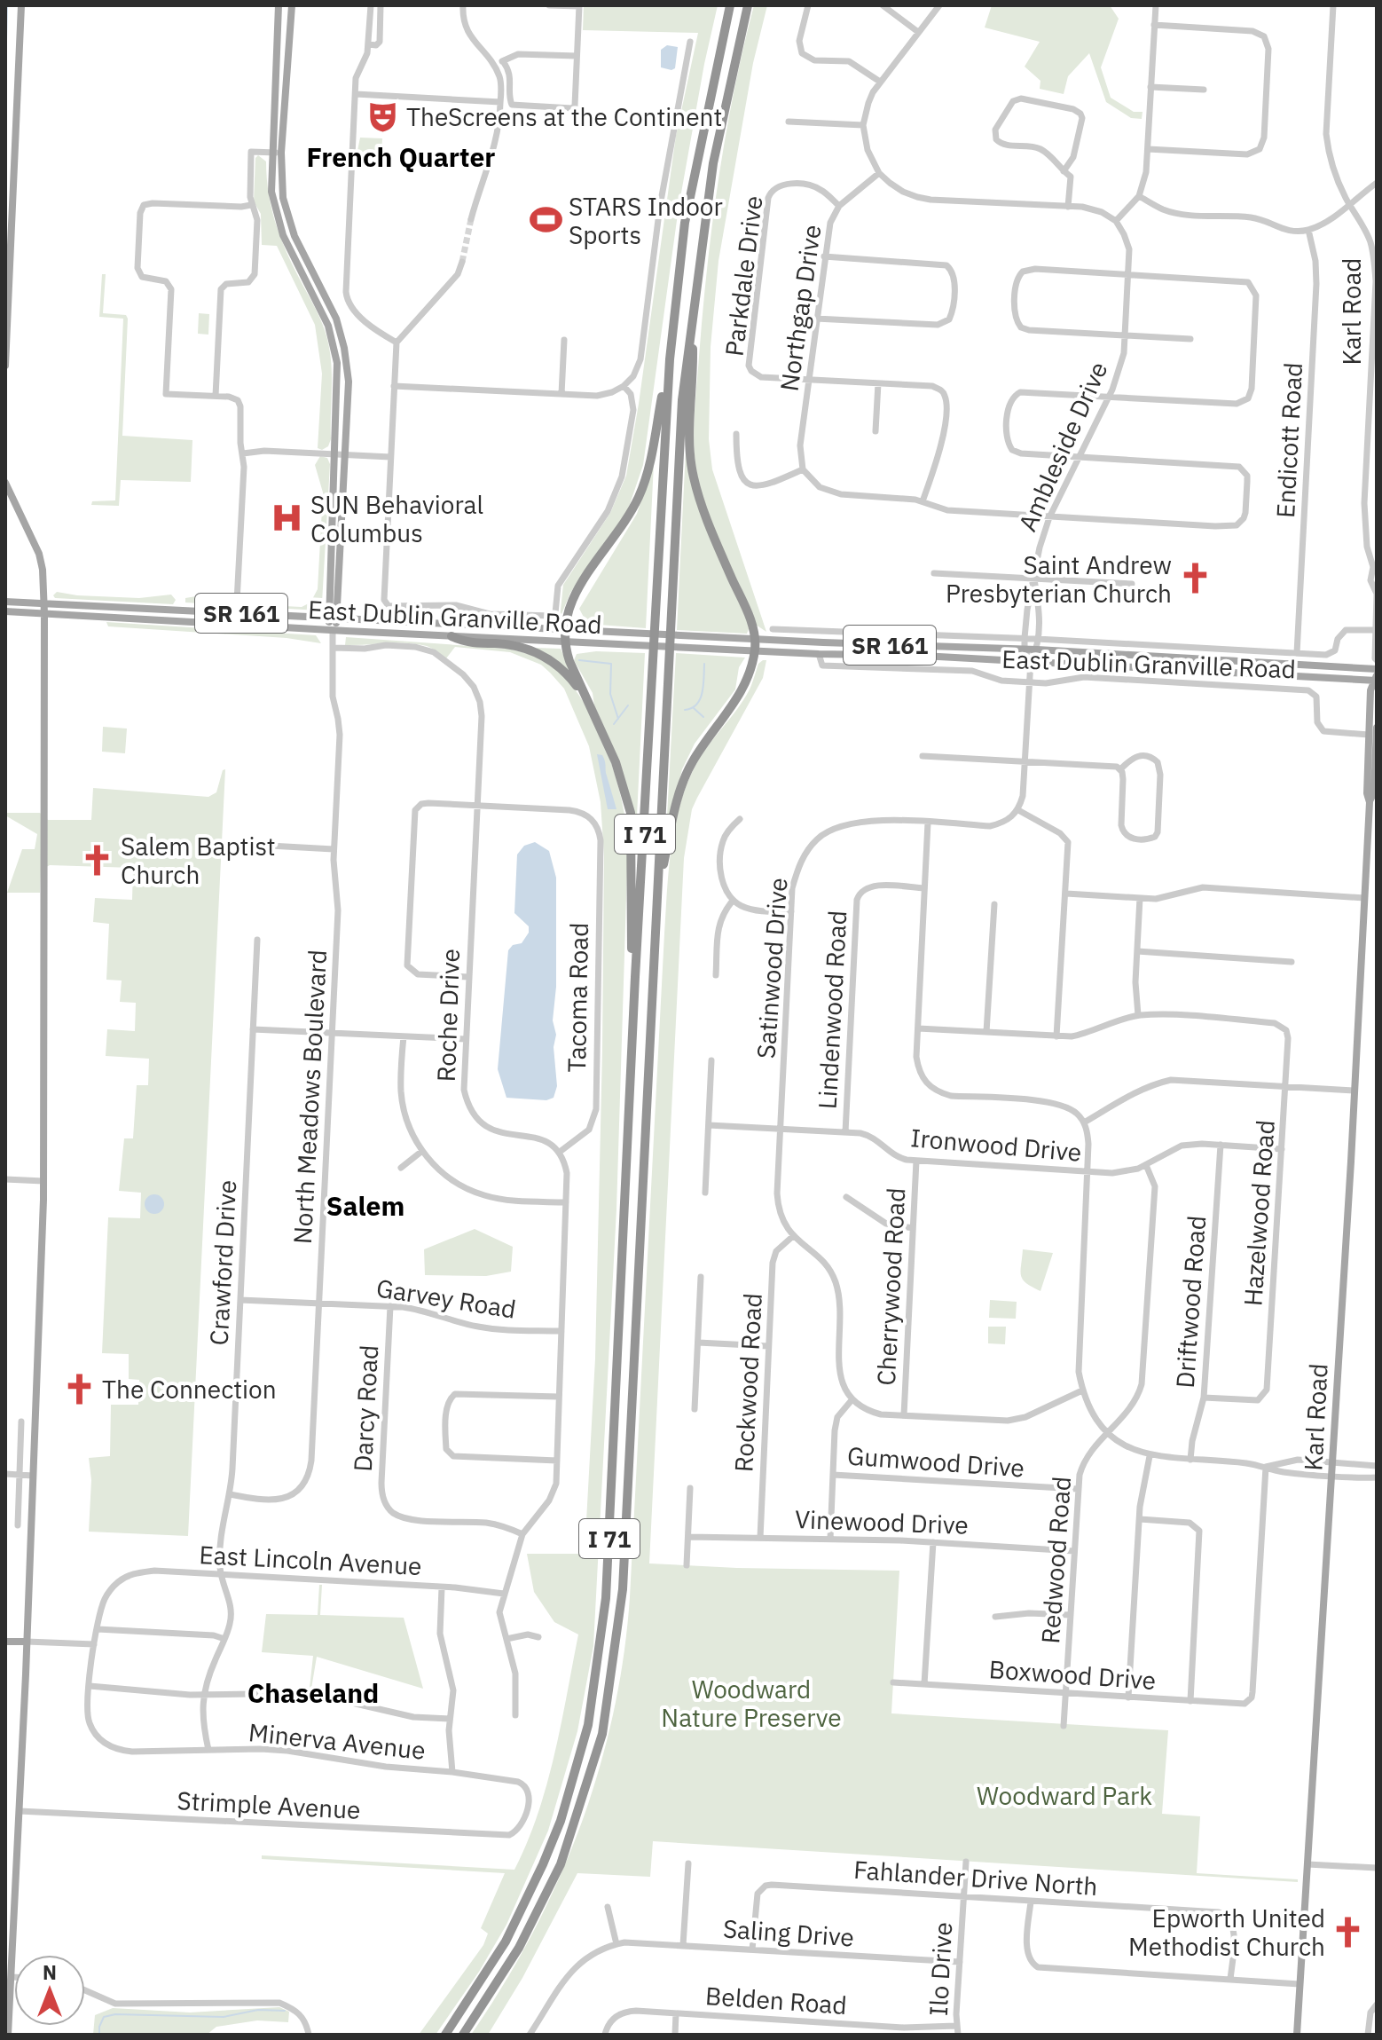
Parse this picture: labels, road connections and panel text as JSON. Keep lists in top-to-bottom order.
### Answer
{
  "streets": {
    "highway": ["I 71"],
    "main road": ["Karl Road", "SR 161", "East Dublin Granville Road"],
    "street": [
      "Parkdale Drive",
      "Northgap Drive",
      "Endicott Road",
      "Ambleside Drive",
      "Satinwood Drive",
      "Tacoma Road",
      "Lindenwood Road",
      "Roche Drive",
      "North Meadows Boulevard",
      "Ironwood Drive",
      "Hazelwood Road",
      "Crawford Drive",
      "Cherrywood Road",
      "Garvey Road",
      "Driftwood Road",
      "Rockwood Road",
      "Darcy Road",
      "Gumwood Drive",
      "Vinewood Drive",
      "East Lincoln Avenue",
      "Redwood Road",
      "Boxwood Drive",
      "Minerva Avenue",
      "Strimple Avenue",
      "Fahlander Drive North",
      "Saling Drive",
      "Ilo Drive",
      "Belden Road"
    ]
  },
  "crossings": [
    ["Parkdale Drive", "Northgap Drive"],
    ["Karl Road", "East Dublin Granville Road"],
    ["Endicott Road", "East Dublin Granville Road"],
    ["Ambleside Drive", "East Dublin Granville Road"],
    ["East Dublin Granville Road", "North Meadows Boulevard"],
    ["Satinwood Drive", "Ironwood Drive"],
    ["Satinwood Drive", "Rockwood Road"],
    ["Tacoma Road", "Roche Drive"],
    ["Lindenwood Road", "Ironwood Drive"],
    ["Roche Drive", "North Meadows Boulevard"],
    ["North Meadows Boulevard", "Crawford Drive"],
    ["North Meadows Boulevard", "Garvey Road"],
    ["Ironwood Drive", "Hazelwood Road"],
    ["Ironwood Drive", "Cherrywood Road"],
    ["Ironwood Drive", "Driftwood Road"],
    ["Ironwood Drive", "Redwood Road"],
    ["Hazelwood Road", "Driftwood Road"],
    ["Crawford Drive", "Garvey Road"],
    ["Crawford Drive", "East Lincoln Avenue"],
    ["Crawford Drive", "Minerva Avenue"],
    ["Garvey Road", "Darcy Road"],
    ["Rockwood Road", "Vinewood Drive"],
    ["Gumwood Drive", "Redwood Road"],
    ["Vinewood Drive", "Redwood Road"],
    ["Redwood Road", "Boxwood Drive"],
    ["Minerva Avenue", "Strimple Avenue"],
    ["Fahlander Drive North", "Saling Drive"],
    ["Fahlander Drive North", "Ilo Drive"],
    ["Saling Drive", "Ilo Drive"],
    ["Ilo Drive", "Belden Road"]
  ],
  "districts": ["French Quarter", "Salem", "Chaseland"],
  "parks": ["Woodward Nature Preserve", "Woodward Park"],
  "places": {
    "theatre": ["TheScreens at the Continent"],
    "sports": ["STARS Indoor Sports"],
    "hospital": ["SUN Behavioral Columbus"],
    "church": [
      "Saint Andrew Presbyterian Church",
      "Salem Baptist Church",
      "The Connection",
      "Epworth United Methodist Church"
    ]
  },
  "north": "top"
}
